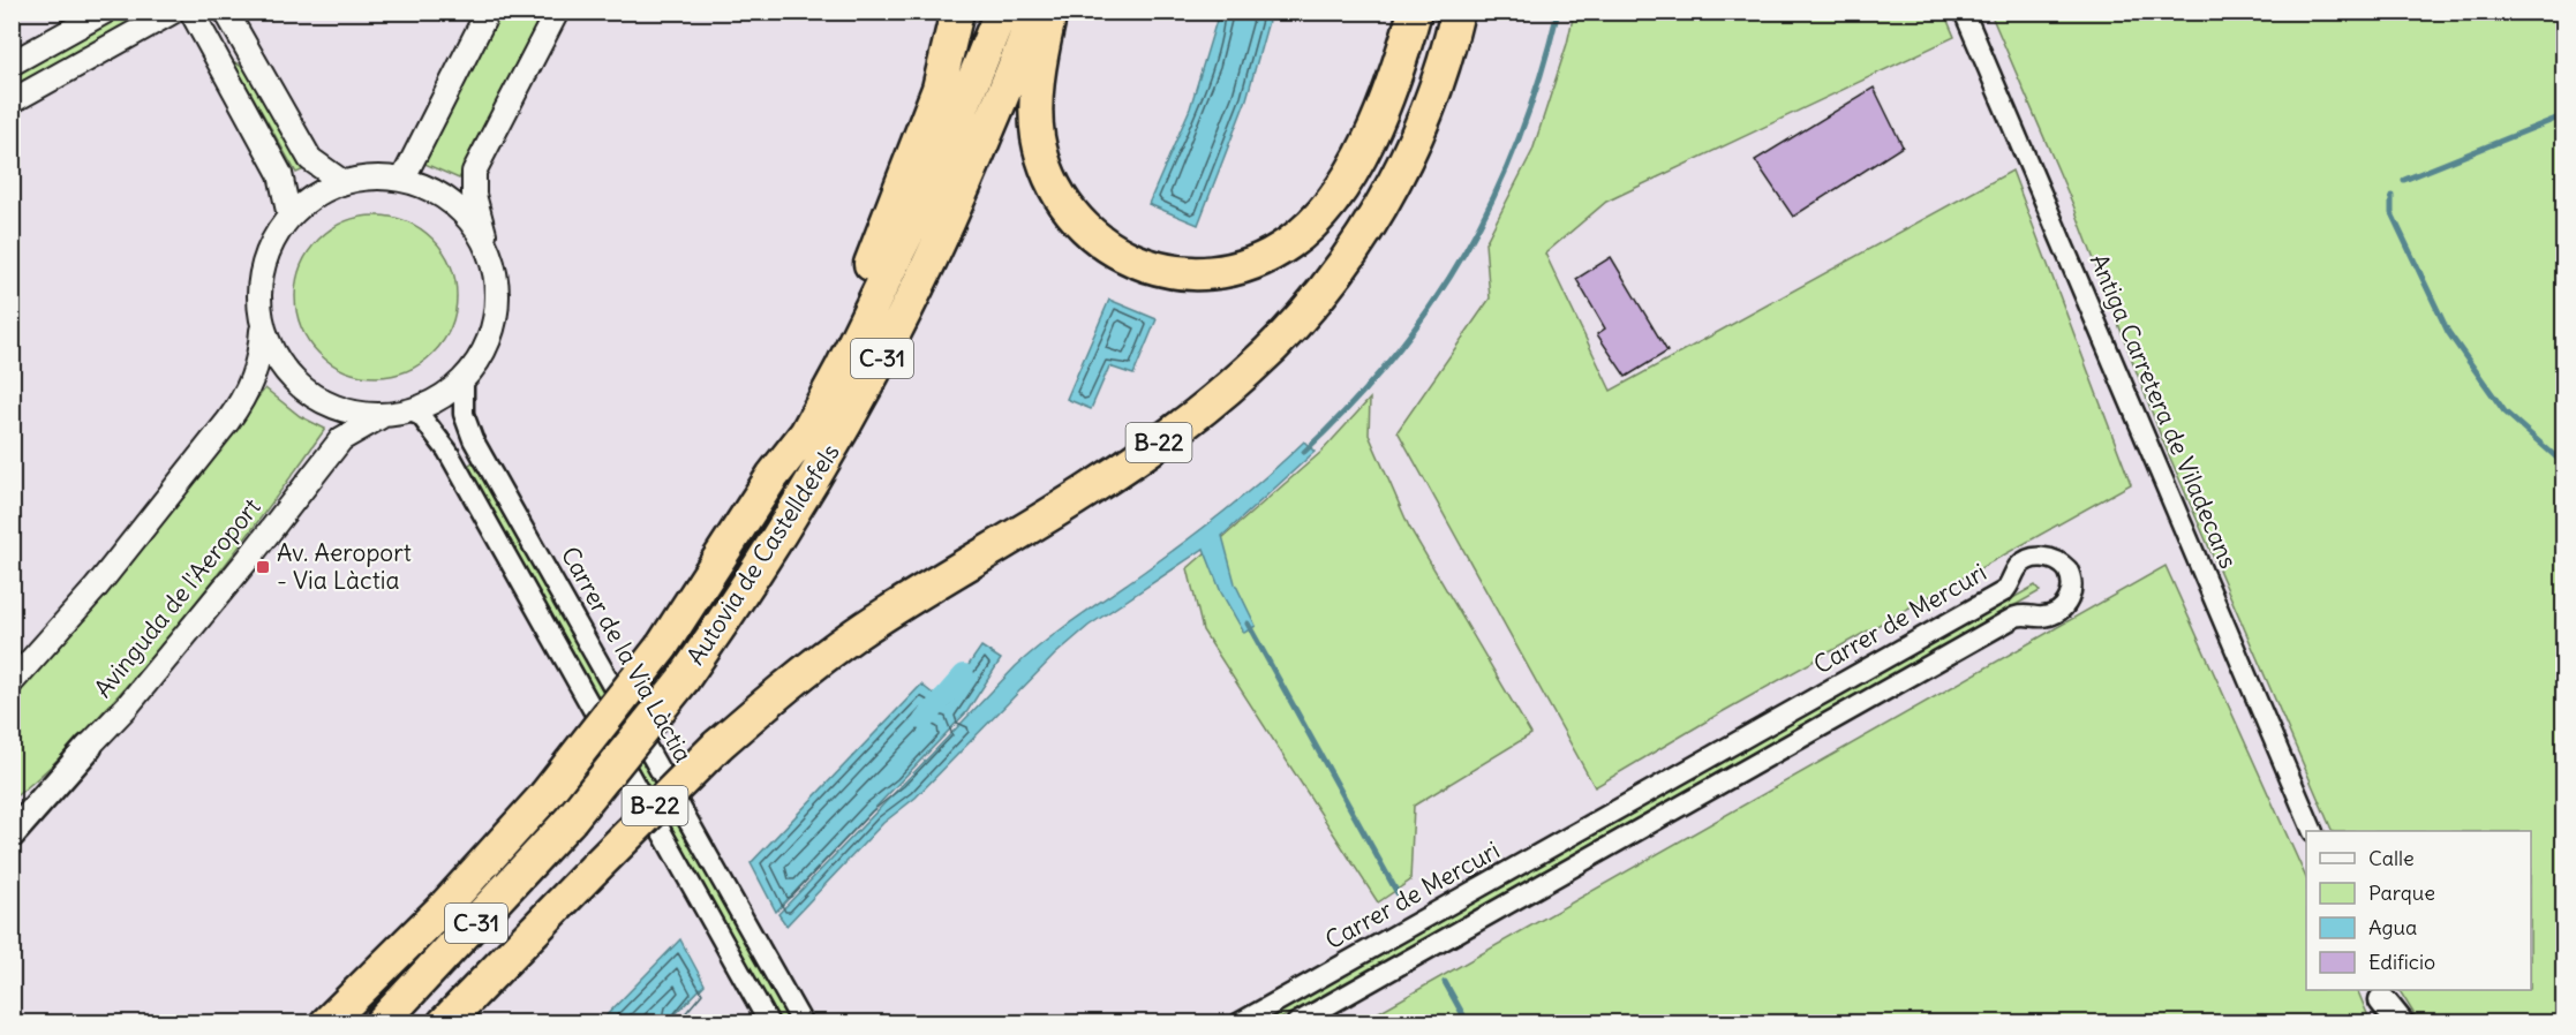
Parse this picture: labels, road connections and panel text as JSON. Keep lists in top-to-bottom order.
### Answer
{
  "streets": {
    "highway": ["C-31", "B-22", "Autovia de Castelldefels"],
    "street": [
      "Antiga Carretera de Viladecans",
      "Avinguda de l'Aeroport",
      "Carrer de Mercuri",
      "Carrer de la Via Làctia"
    ]
  },
  "crossings": [
    ["Avinguda de l'Aeroport", "Carrer de la Via Làctia"]
  ],
  "places": {
    "transit": ["Av. Aeroport - Via Làctia"]
  },
  "legend": [
    "Calle",
    "Parque",
    "Agua",
    "Edificio"
  ]
}
